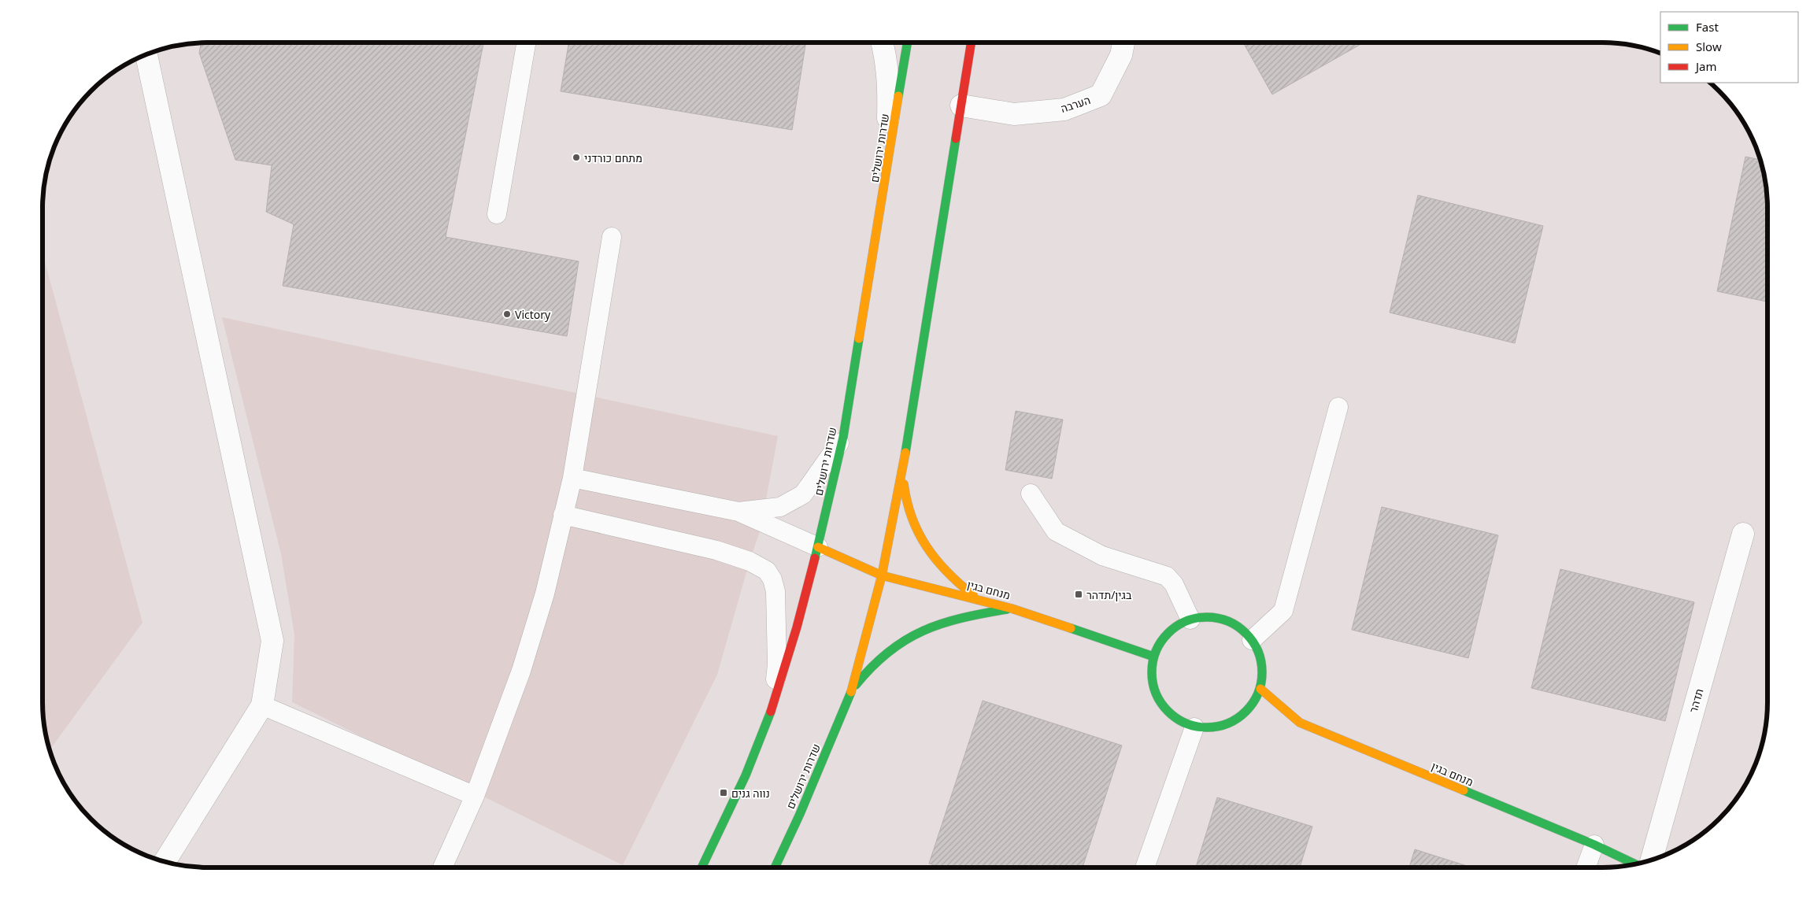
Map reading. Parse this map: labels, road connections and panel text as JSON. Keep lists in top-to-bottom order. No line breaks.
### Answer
{"streets":{"main road":["שדרות ירושלים","מנחם בגין"],"street":["הערבה","תדהר"]},"crossings":[["הערבה","שדרות ירושלים"],["שדרות ירושלים","מנחם בגין"]],"places":{"other":["מתחם כורדני","Victory"],"transit":["בגין/תדהר","נווה גנים"]},"legend":["Fast","Slow","Jam"]}
